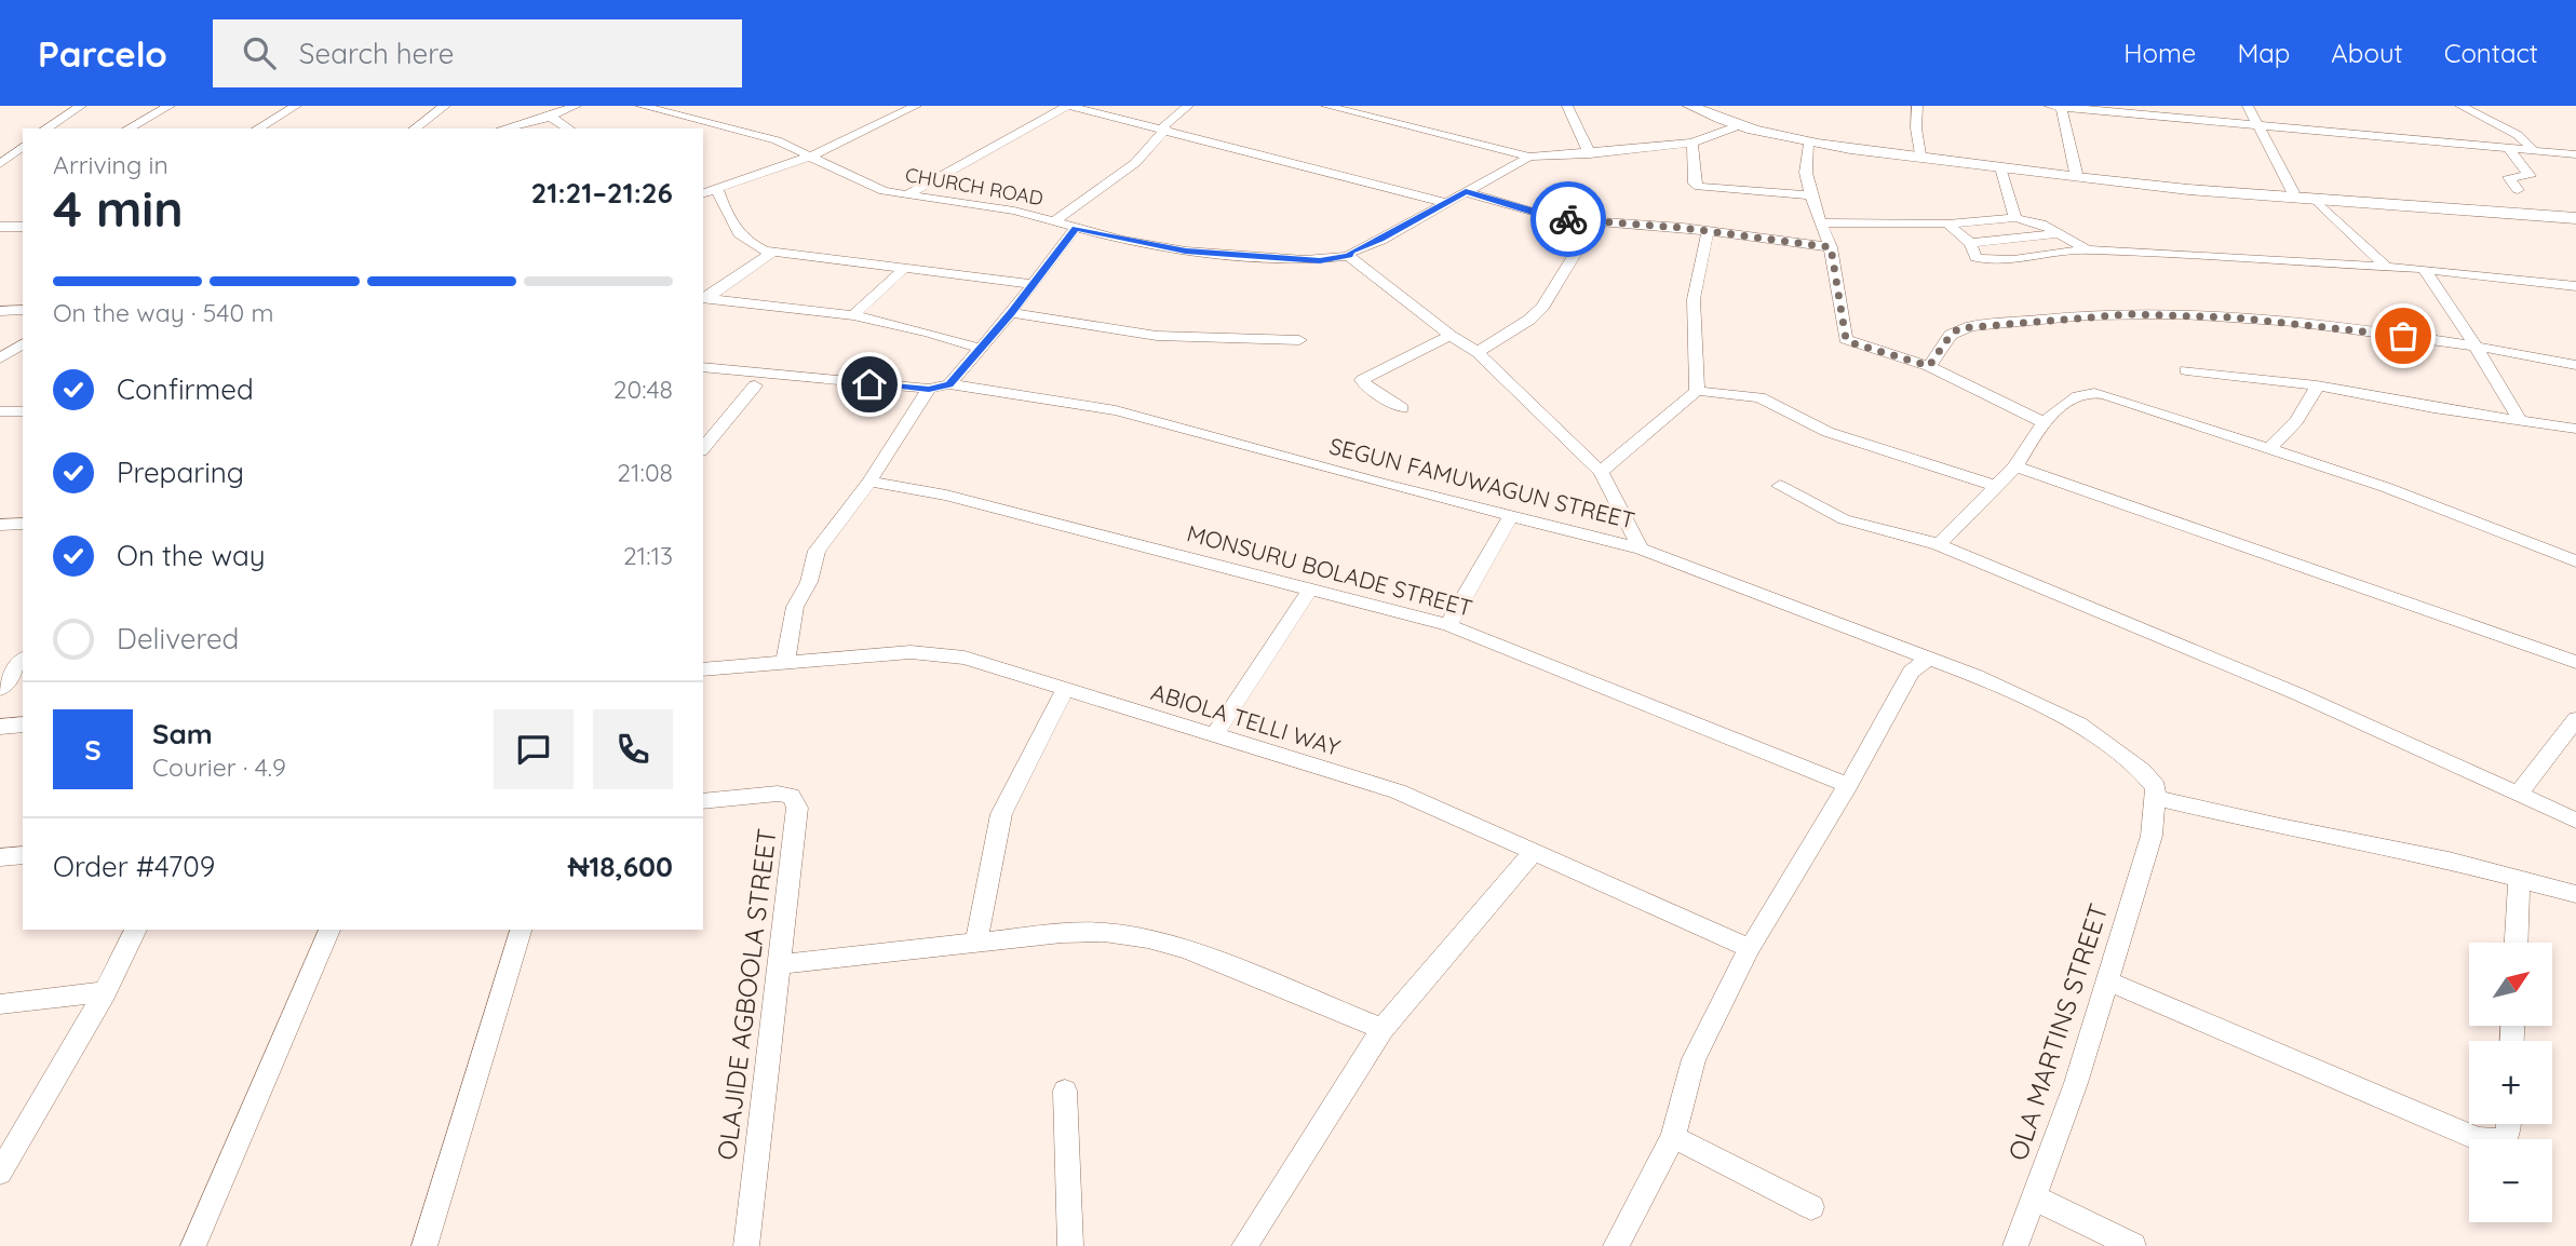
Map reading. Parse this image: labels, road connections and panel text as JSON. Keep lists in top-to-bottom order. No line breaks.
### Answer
{"streets":{"street":["CHURCH ROAD","SEGUN FAMUWAGUN STREET","MONSURU BOLADE STREET","ABIOLA TELLI WAY","OLAJIDE AGBOOLA STREET","OLA MARTINS STREET"]},"crossings":[["SEGUN FAMUWAGUN STREET","OLA MARTINS STREET"]],"north":"top right","page":{"header":"Parcelo","search":"Search here","nav":["Home","Map","About","Contact"],"heading":["4 min","Arriving in","21:21–21:26"],"panel":["Sam","Courier · 4.9","Order #4709","₦18,600"],"bar":"On the way · 540 m","list":[["Confirmed","20:48"],["Preparing","21:08"],["On the way","21:13"],"Delivered"],"round":"S","map_buttons":["+","−"]}}
